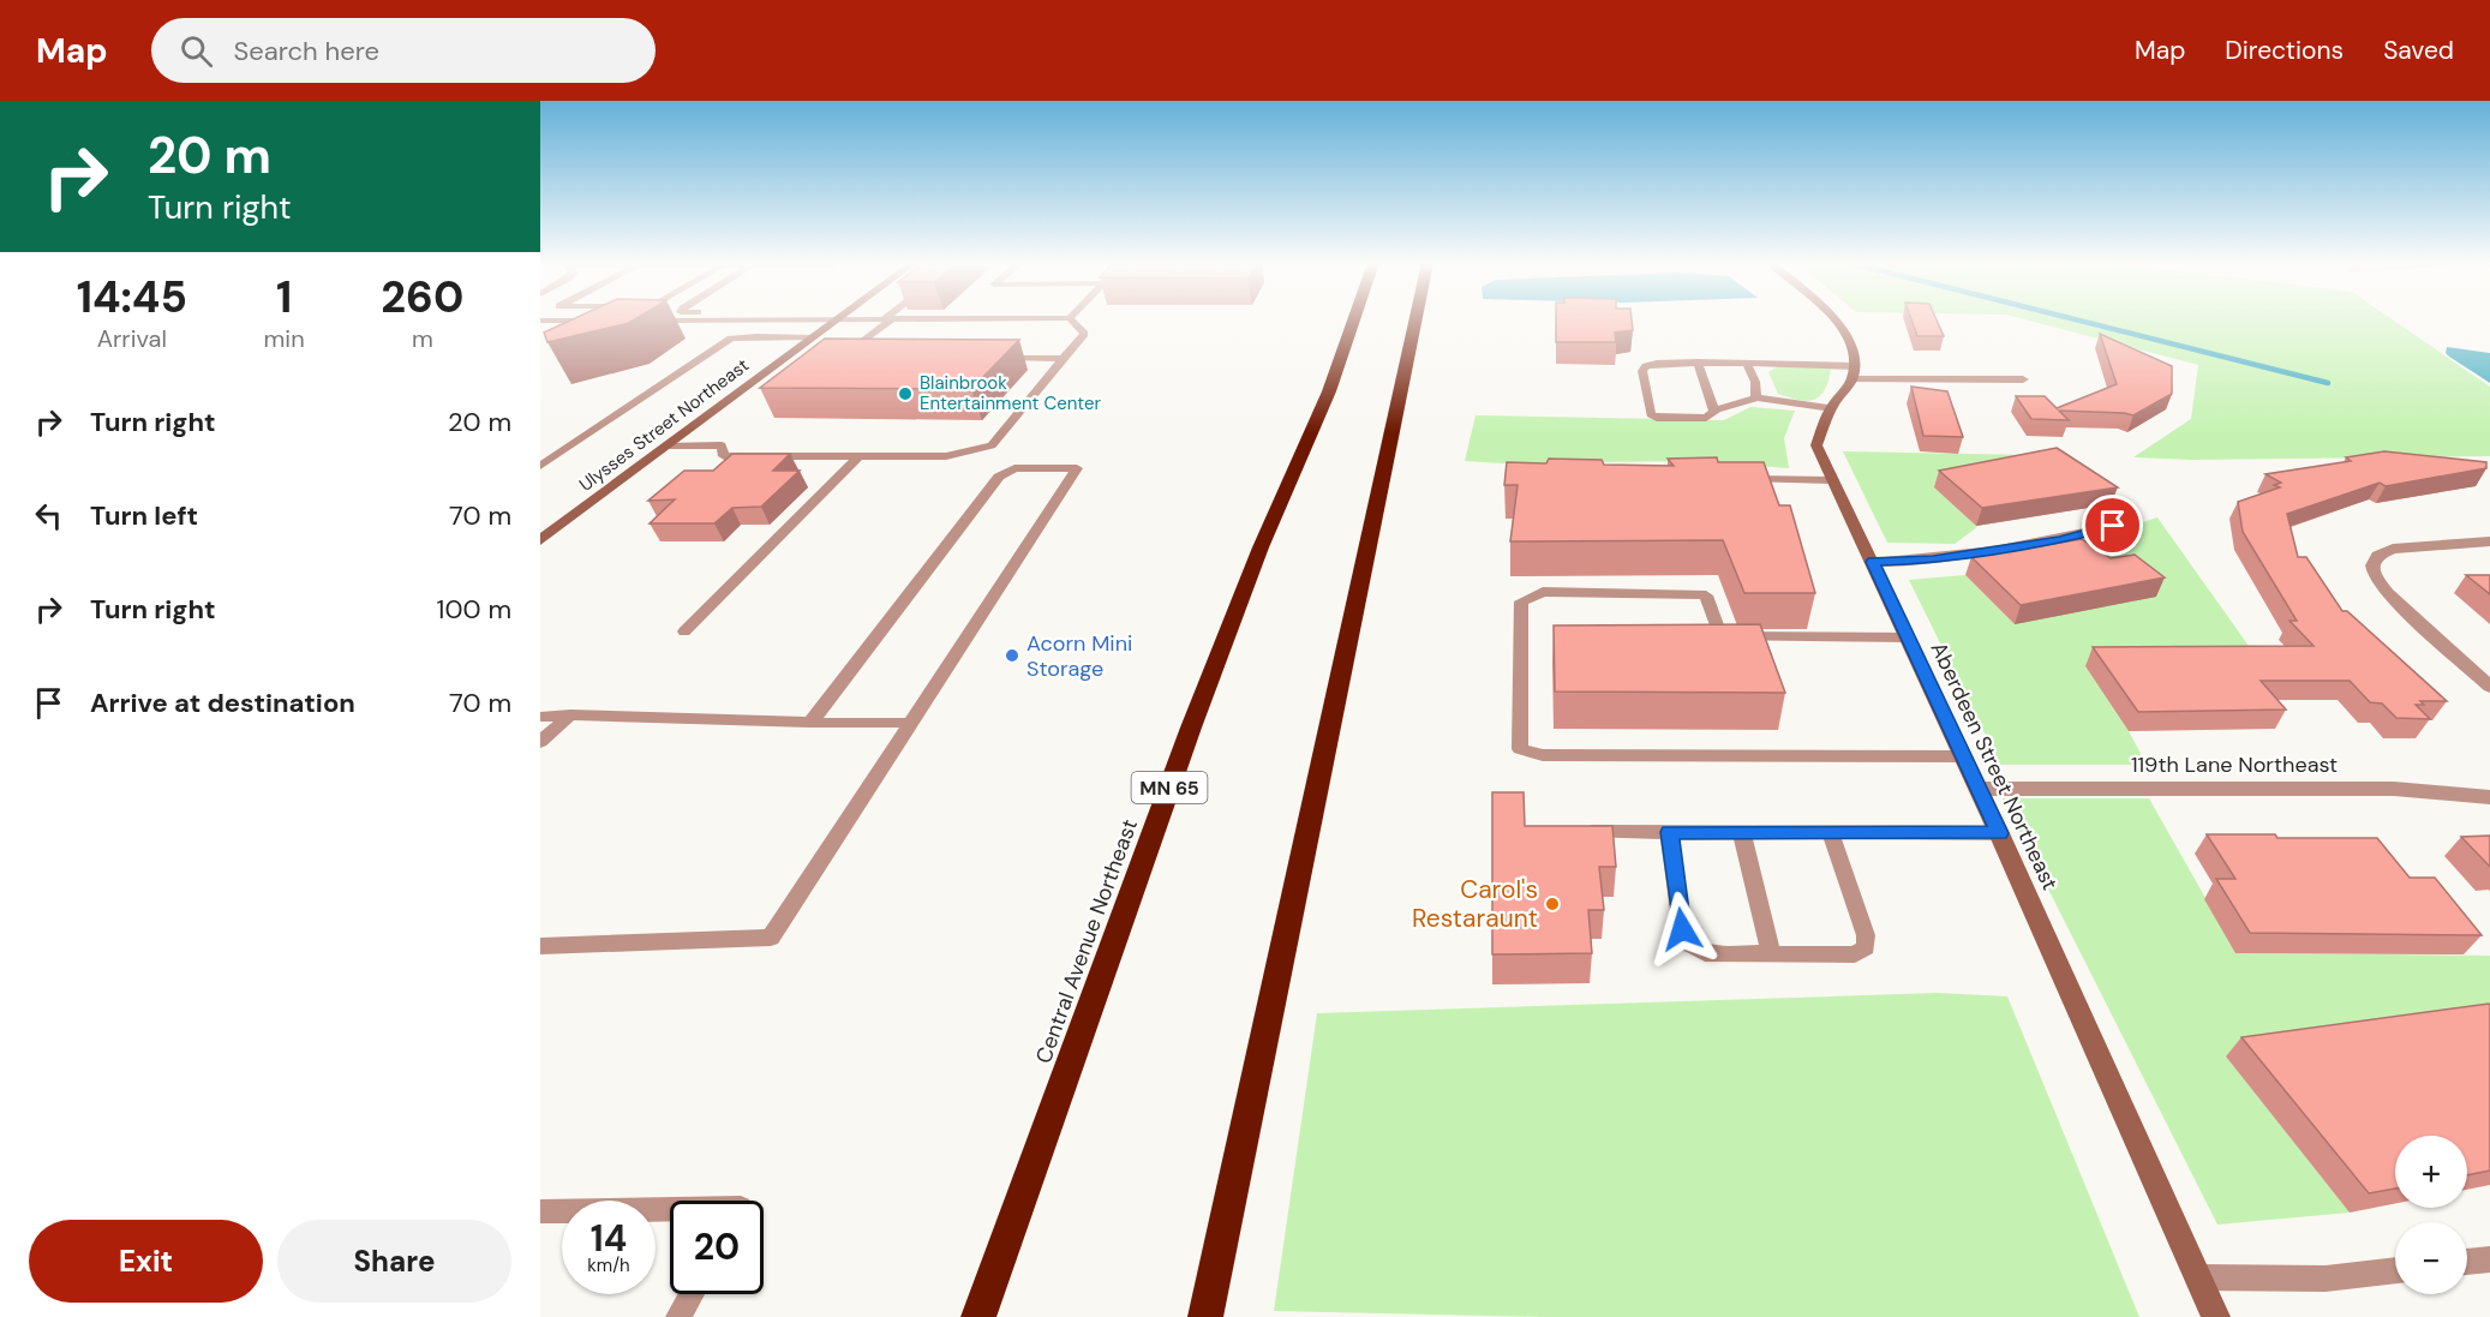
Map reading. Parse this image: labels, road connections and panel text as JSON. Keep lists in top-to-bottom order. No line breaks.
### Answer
{"streets":{"highway":["MN 65","Central Avenue Northeast"],"street":["Ulysses Street Northeast","119th Lane Northeast","Aberdeen Street Northeast"]},"crossings":[["119th Lane Northeast","Aberdeen Street Northeast"]],"places":["Blainbrook Entertainment Center","Acorn Mini Storage","Carol's Restaraunt"],"page":{"header":"Map","search":"Search here","nav":["Map","Directions","Saved"],"turn":["20 m","Turn right"],"eta":["14:45","Arrival","1","min","260","m"],"list":[{"name":"Turn right","value":"20 m"},{"name":"Turn left","value":"70 m"},{"name":"Turn right","value":"100 m"},{"name":"Arrive at destination","value":"70 m"}],"map_buttons":["+","−"],"speed":"14 km/h","limit":"20","buttons":["Exit","Share"]}}
